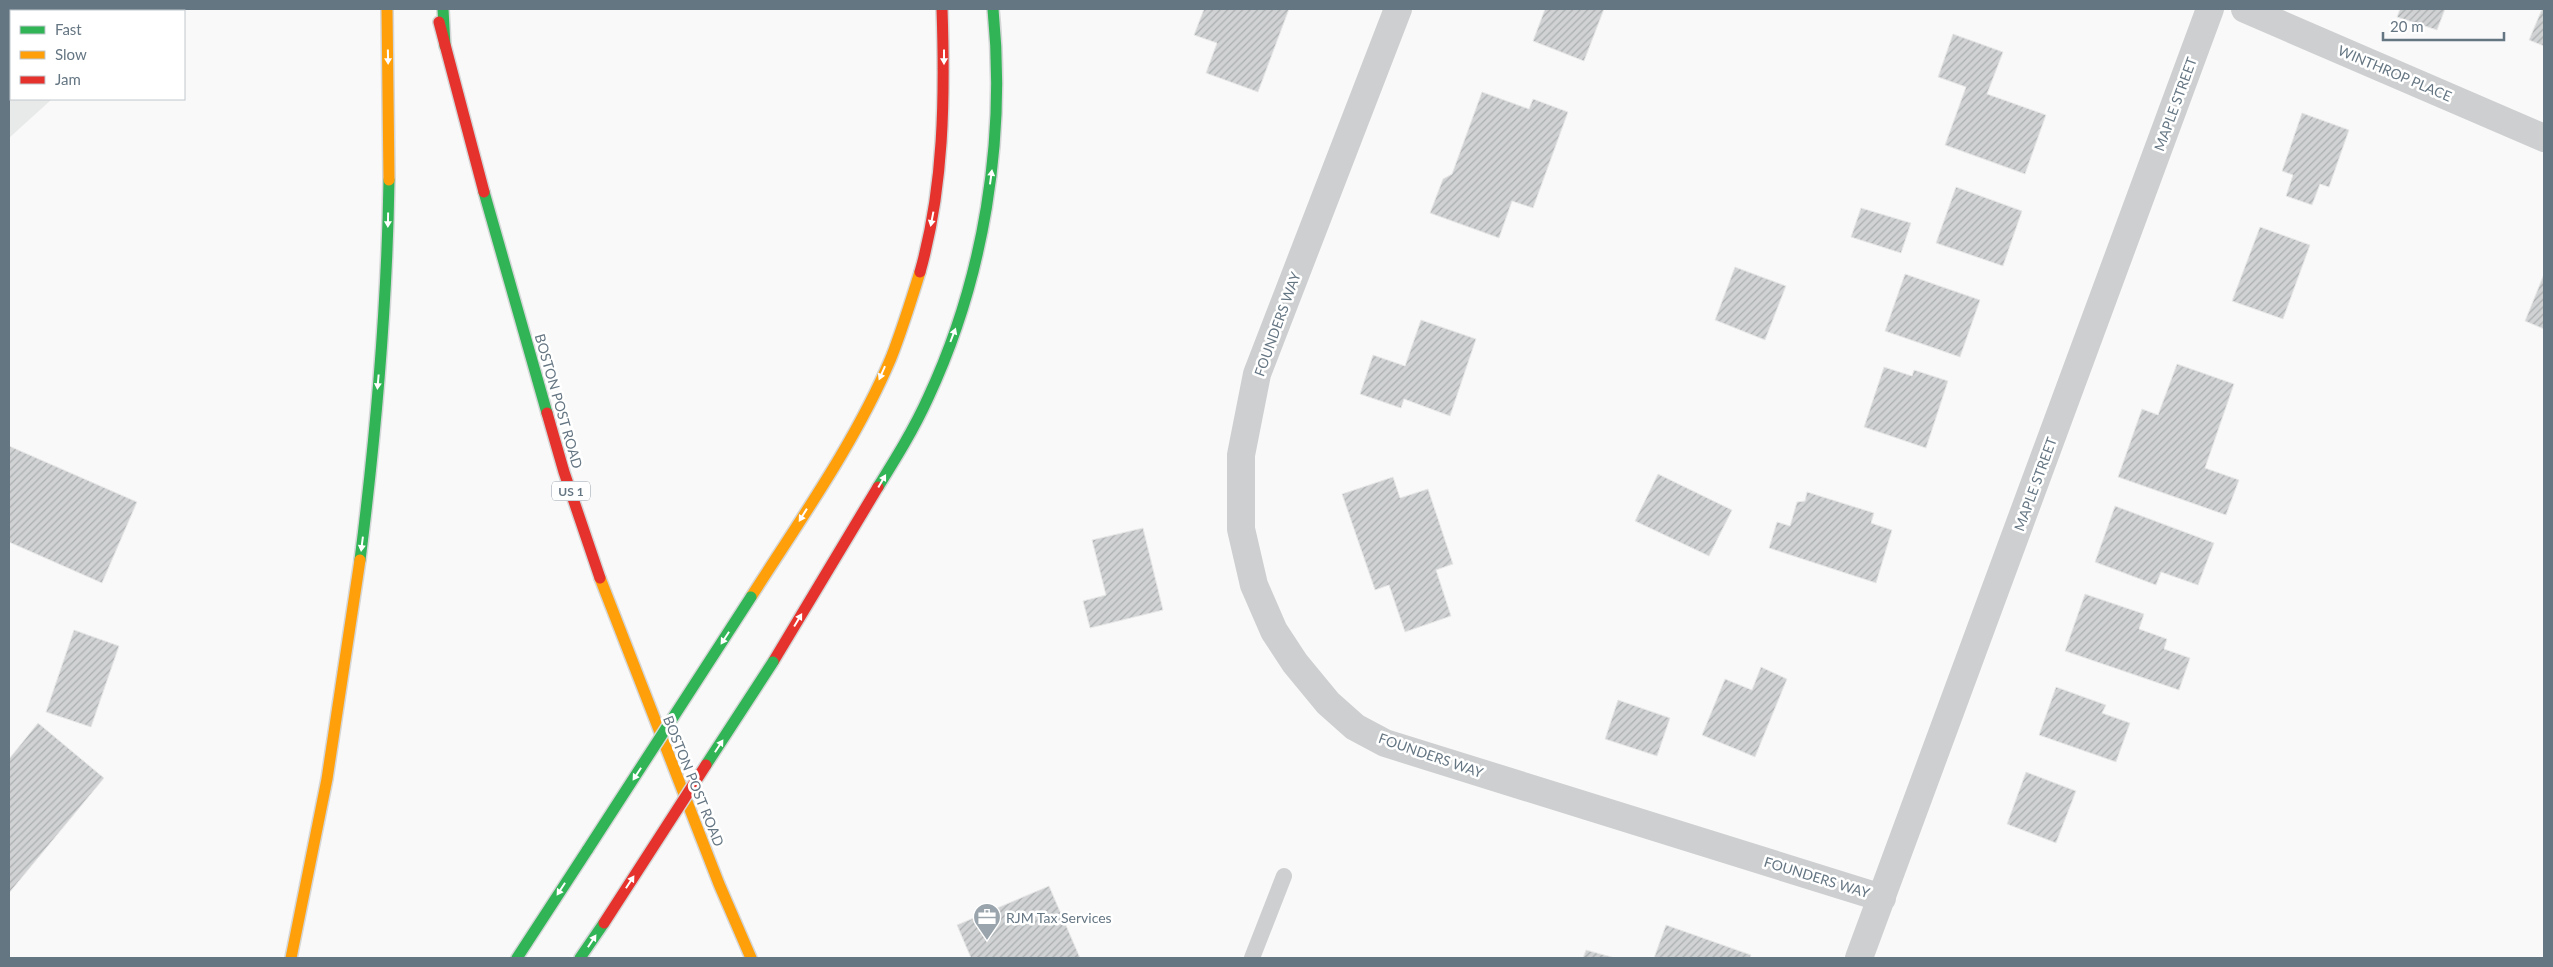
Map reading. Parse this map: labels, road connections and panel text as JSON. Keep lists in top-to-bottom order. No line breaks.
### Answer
{"streets":{"main road":["BOSTON POST ROAD","US 1"],"street":["WINTHROP PLACE","MAPLE STREET","FOUNDERS WAY"]},"crossings":[["MAPLE STREET","FOUNDERS WAY"]],"places":{"office":["RJM Tax Services"]},"legend":["Fast","Slow","Jam"],"scale_bar":"20 m"}
